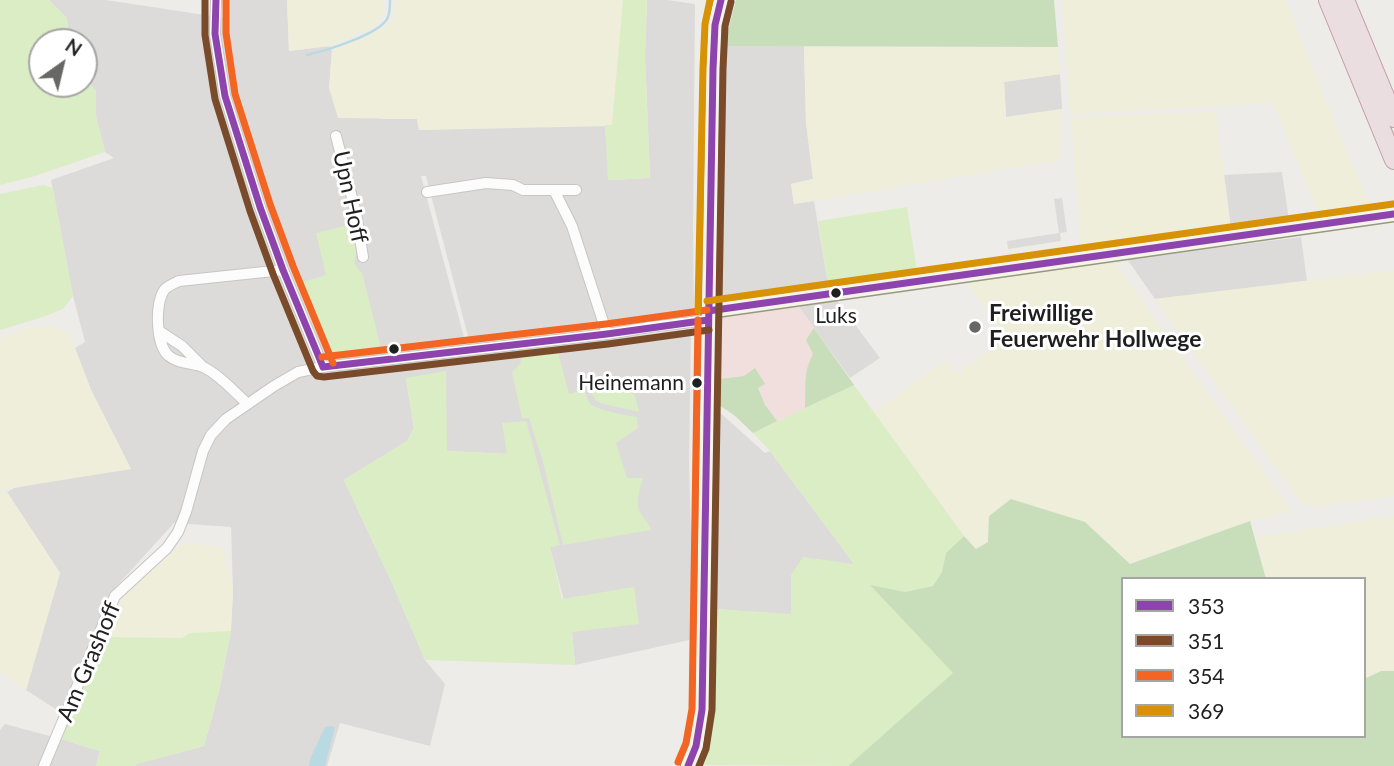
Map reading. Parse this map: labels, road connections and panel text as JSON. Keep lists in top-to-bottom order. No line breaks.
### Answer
{"streets":{"street":["Upn Hoff","Am Grashoff"]},"places":["Luks","Freiwillige Feuerwehr Hollwege","Heinemann"],"lines":["transit line 353","transit line 351","transit line 354","transit line 369"],"legend":["353","351","354","369"],"north":"top right"}
